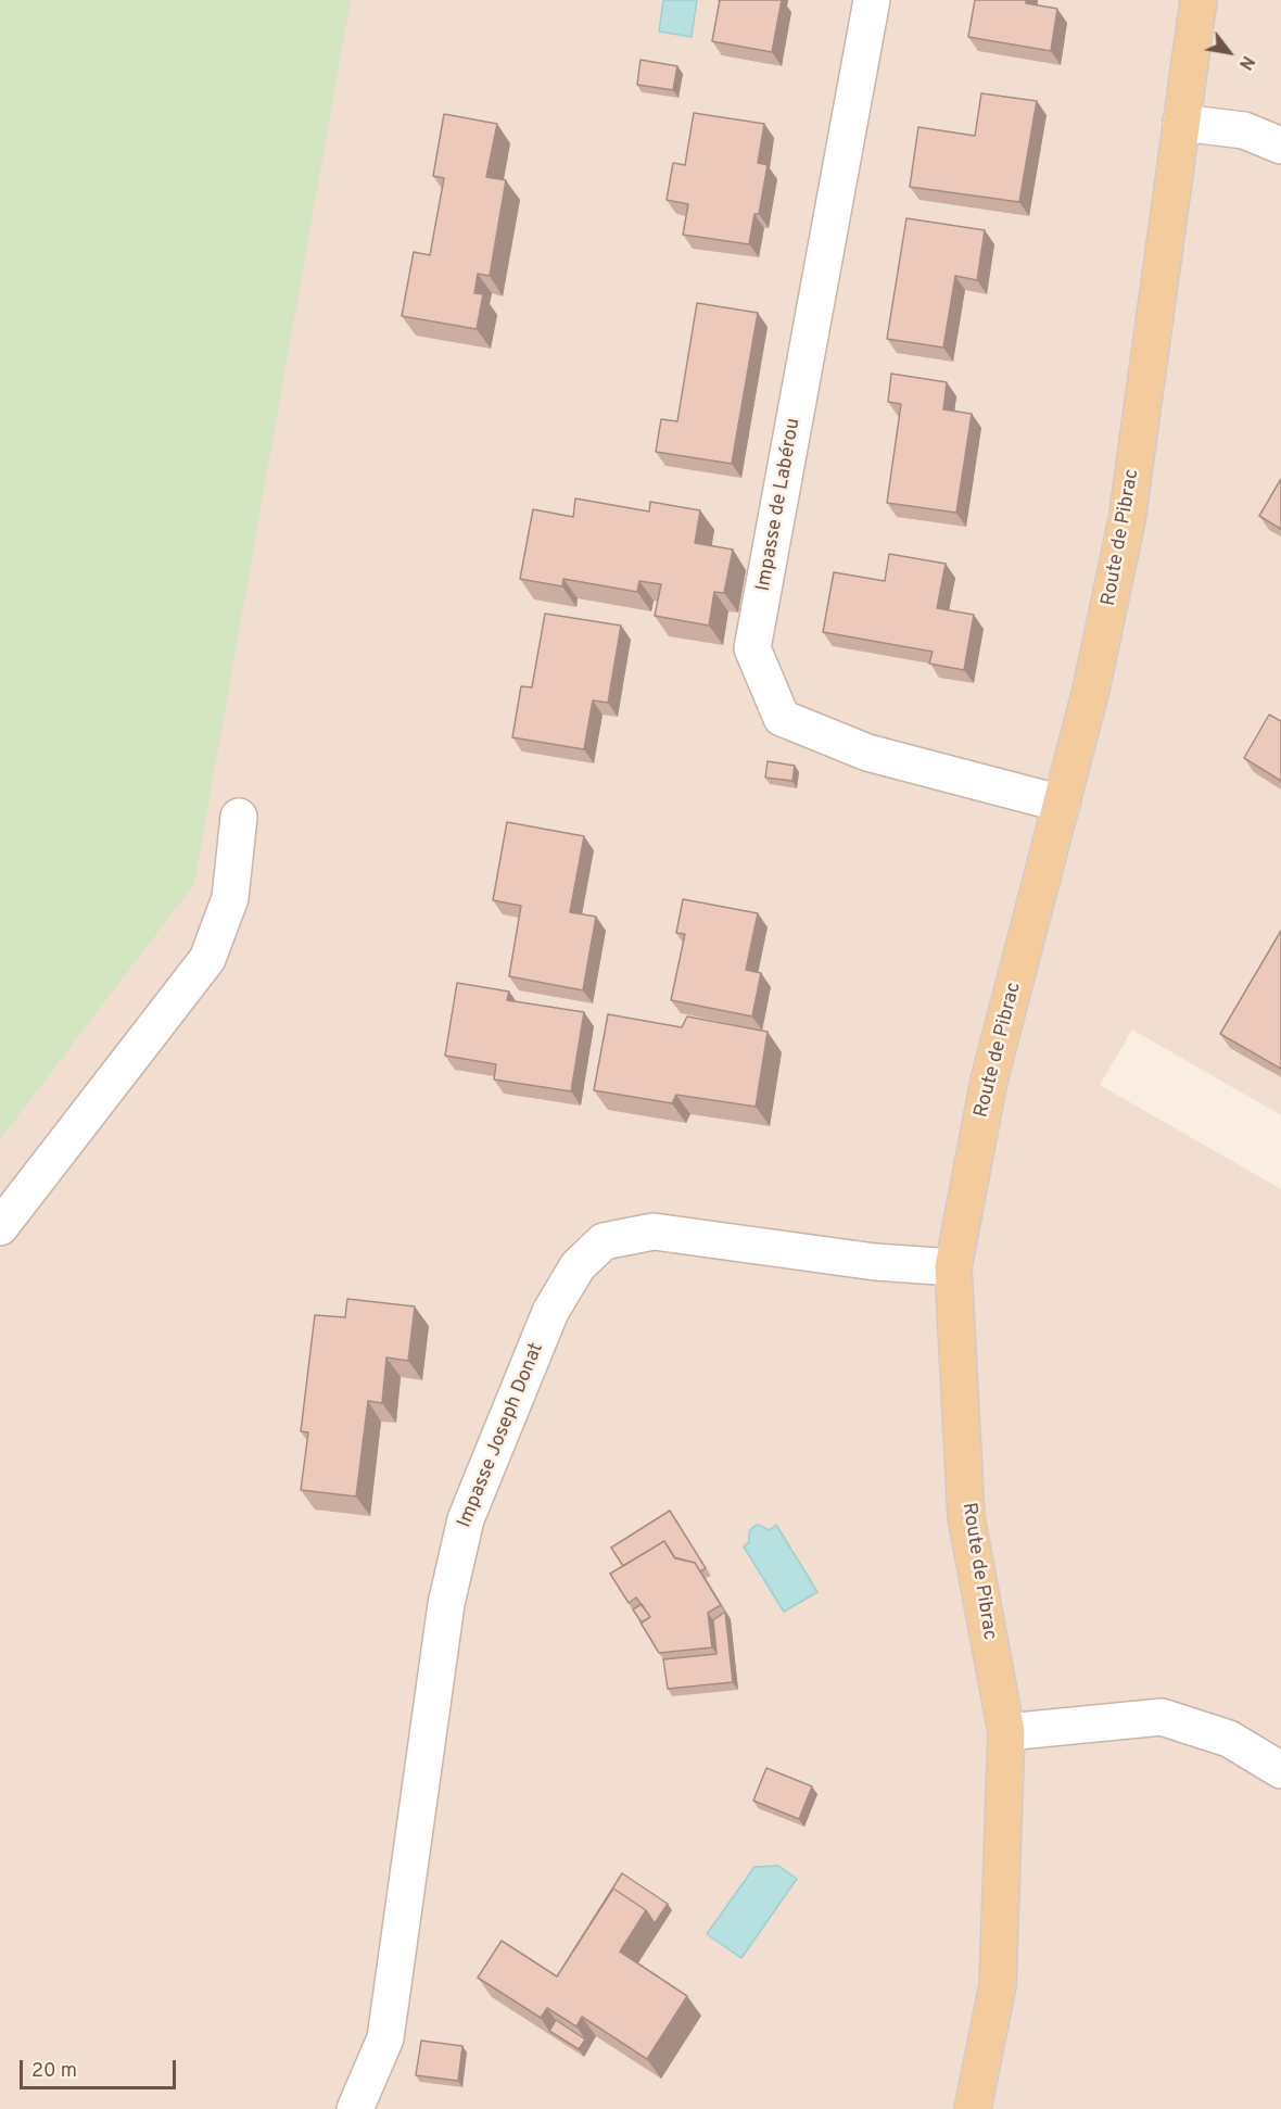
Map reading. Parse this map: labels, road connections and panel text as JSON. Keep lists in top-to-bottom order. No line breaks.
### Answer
{"streets":{"main road":["Route de Pibrac"],"street":["Impasse de Labérou","Impasse Joseph Donat"]},"crossings":[["Impasse de Labérou","Route de Pibrac"],["Route de Pibrac","Impasse Joseph Donat"]],"scale_bar":"20 m","north":"bottom right"}
